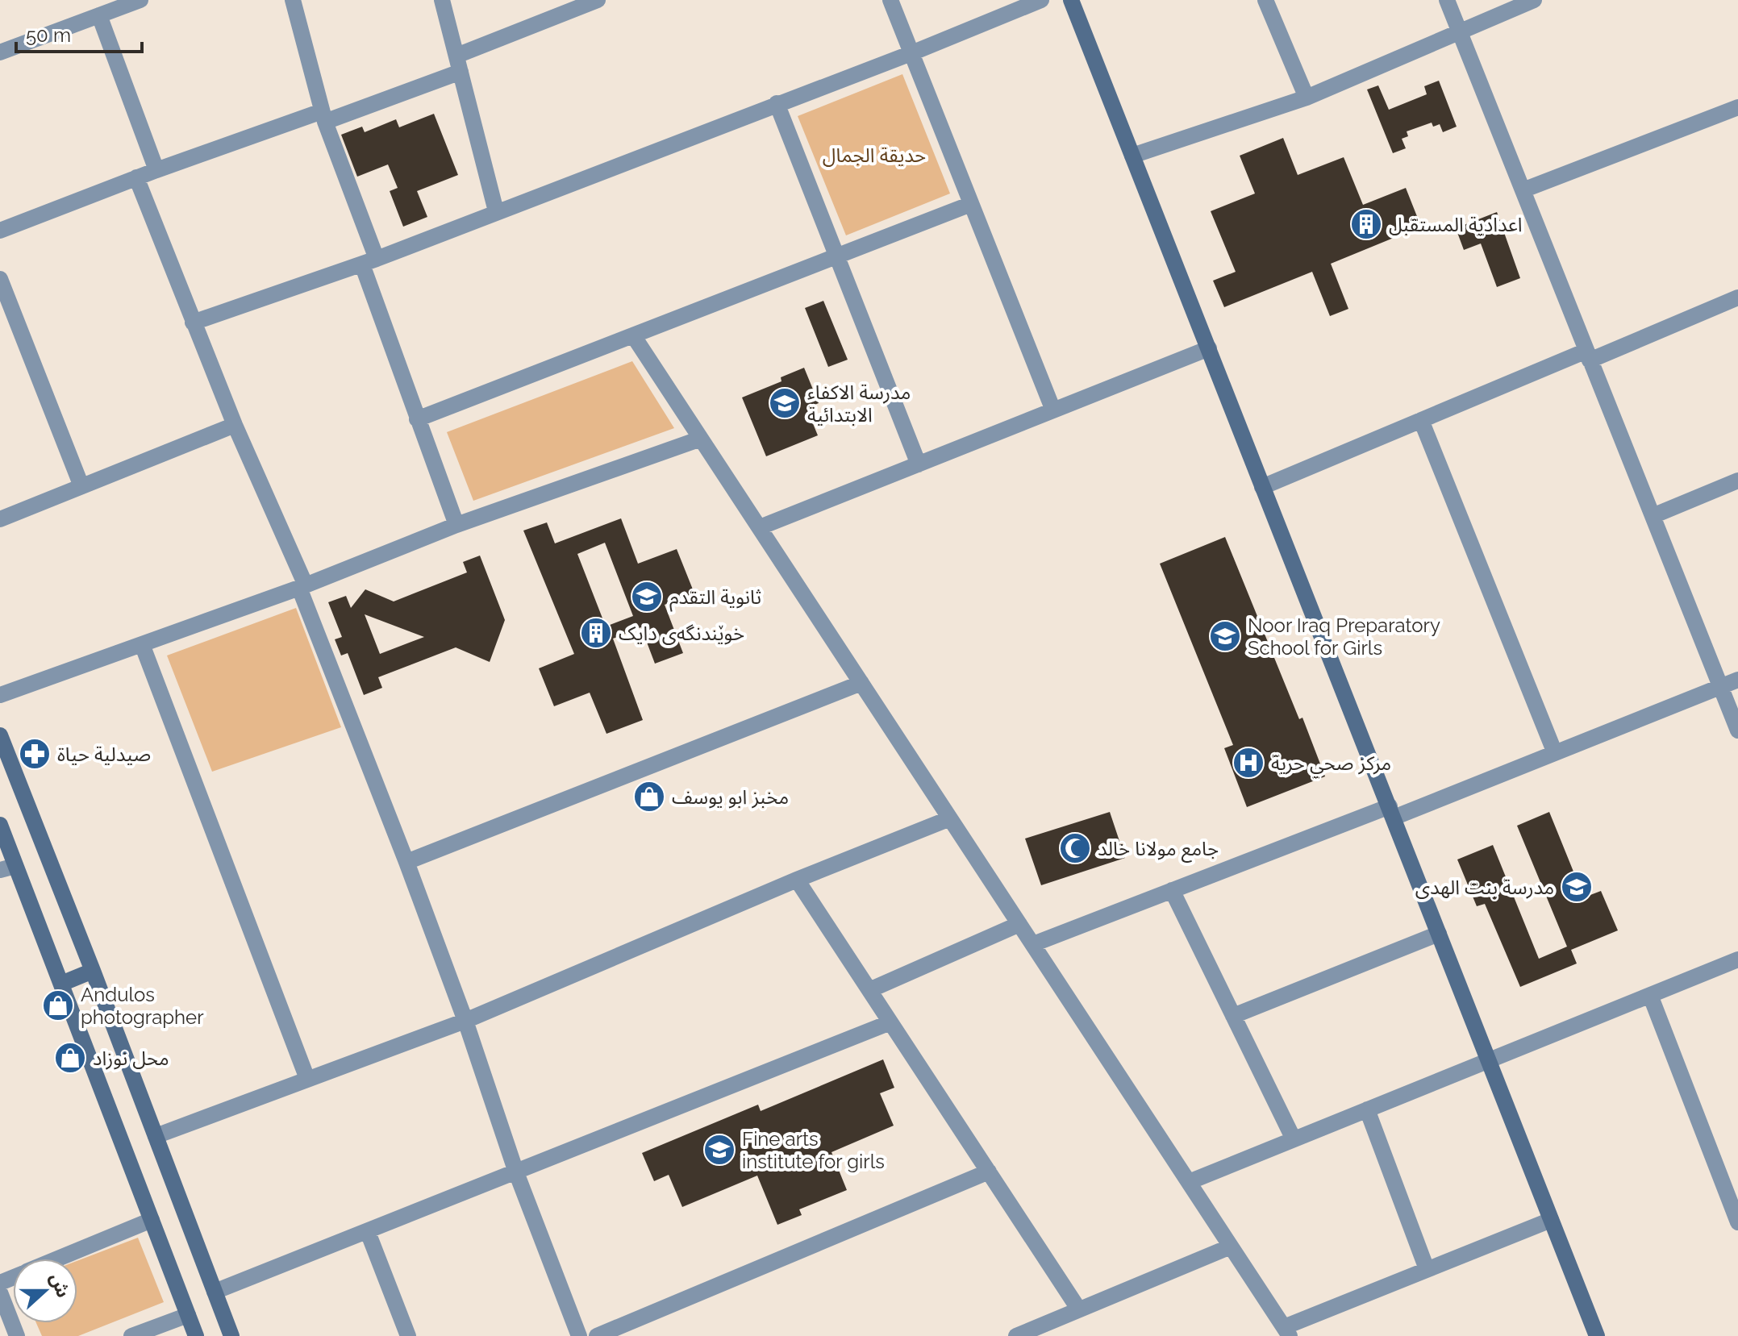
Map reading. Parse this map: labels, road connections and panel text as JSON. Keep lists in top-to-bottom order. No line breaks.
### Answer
{"parks":["حديقة الجمال"],"places":{"building":["اعدادية المستقبل","خوێندنگەی دایک"],"school or university":["مدرسة الاكفاء الابتدائية","ثانوية التقدم","Noor Iraq Preparatory School for Girls","مدرسة بنت الهدی","Fine arts institute for girls"],"pharmacy":["صيدلية حياة"],"hospital":["مركز صحي حرية"],"shop":["مخبز ابو يوسف","Andulos photographer","محل نوزاد"],"mosque":["جامع مولانا خالد"]},"scale_bar":"50 m","north":"right"}
